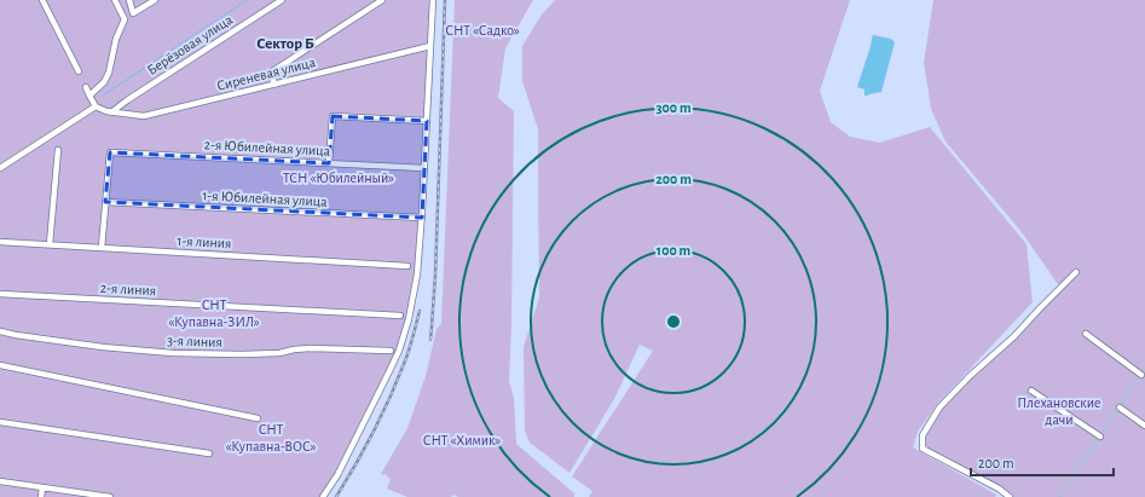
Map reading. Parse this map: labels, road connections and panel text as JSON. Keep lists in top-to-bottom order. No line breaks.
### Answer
{"streets":{"street":["Берёзовая улица","Сиреневая улица","2-я Юбилейная улица","1-я Юбилейная улица","1-я линия","2-я линия","3-я линия"]},"crossings":[["Берёзовая улица","Сиреневая улица"],["2-я Юбилейная улица","1-я Юбилейная улица"]],"districts":["Сектор Б"],"parks":["СНТ «Садко»","ТСН «Юбилейный»","СНТ «Купавна-ЗИЛ»","Плехановские дачи","СНТ «Купавна-ВОС»","СНТ «Химик»"],"scale_bar":"200 m","rings":["300 m","200 m","100 m"]}
